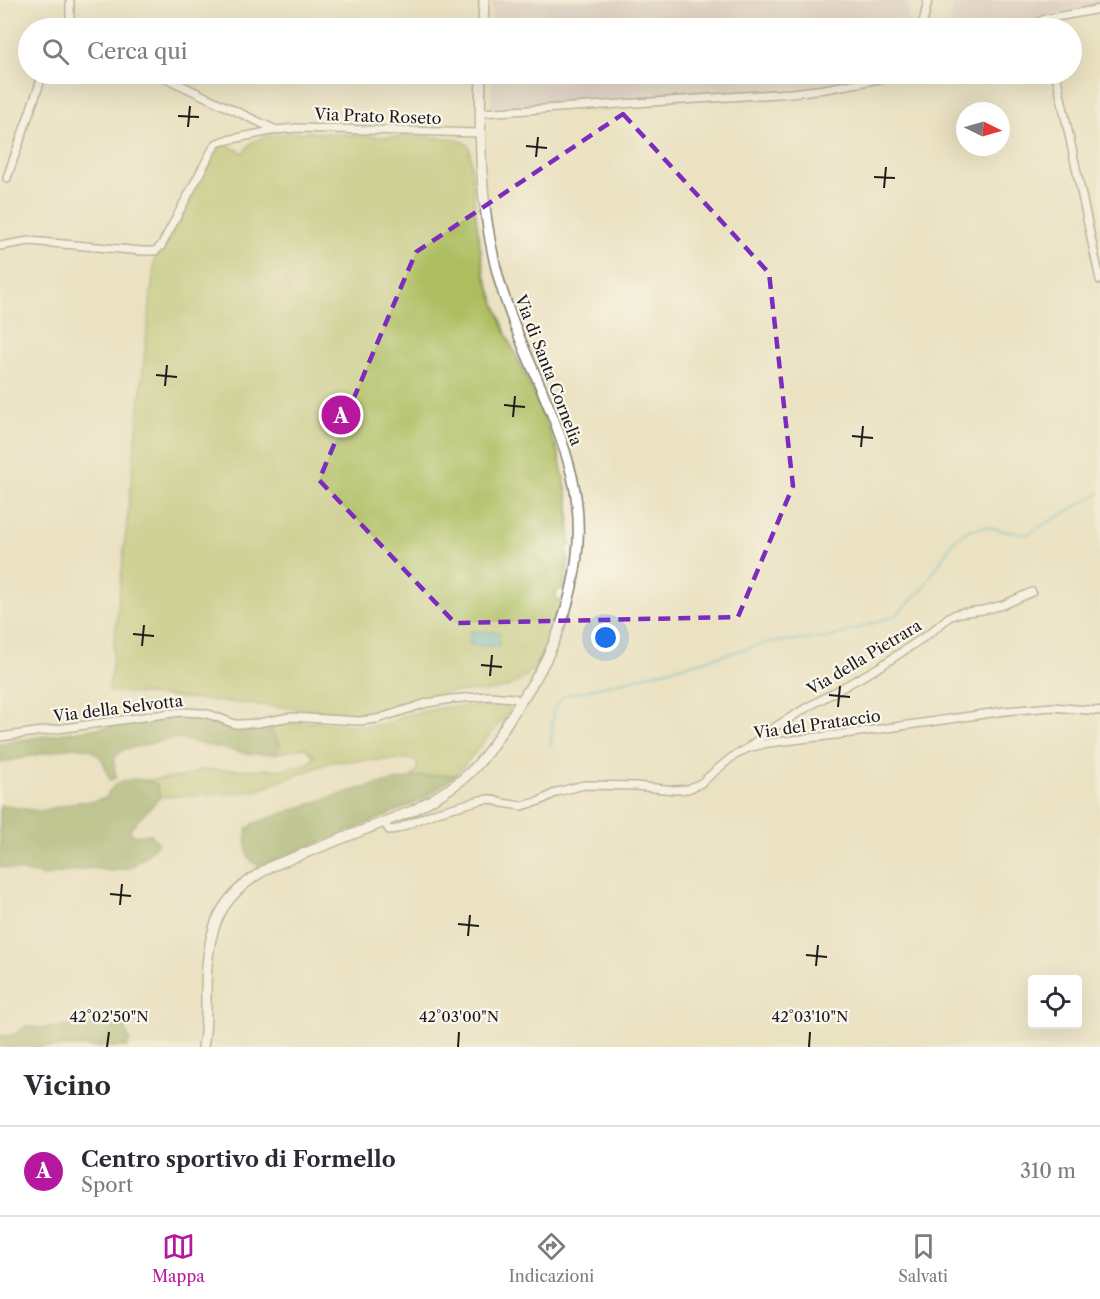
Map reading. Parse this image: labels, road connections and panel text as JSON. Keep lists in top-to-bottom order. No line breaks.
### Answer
{"streets":{"street":["Via Prato Roseto","Via di Santa Cornelia","Via della Pietrara","Via della Selvotta","Via del Prataccio"]},"crossings":[["Via Prato Roseto","Via di Santa Cornelia"],["Via di Santa Cornelia","Via della Selvotta"],["Via di Santa Cornelia","Via del Prataccio"],["Via della Pietrara","Via del Prataccio"]],"north":"right","page":{"search":"Cerca qui","pins":"A","heading":"Vicino","list":[{"mark":"A","name":"Centro sportivo di Formello","note":"Sport","value":"310 m"}],"nav":["Mappa","Indicazioni","Salvati"]},"coordinates":["42°02'50\"N","42°03'00\"N","42°03'10\"N"]}
